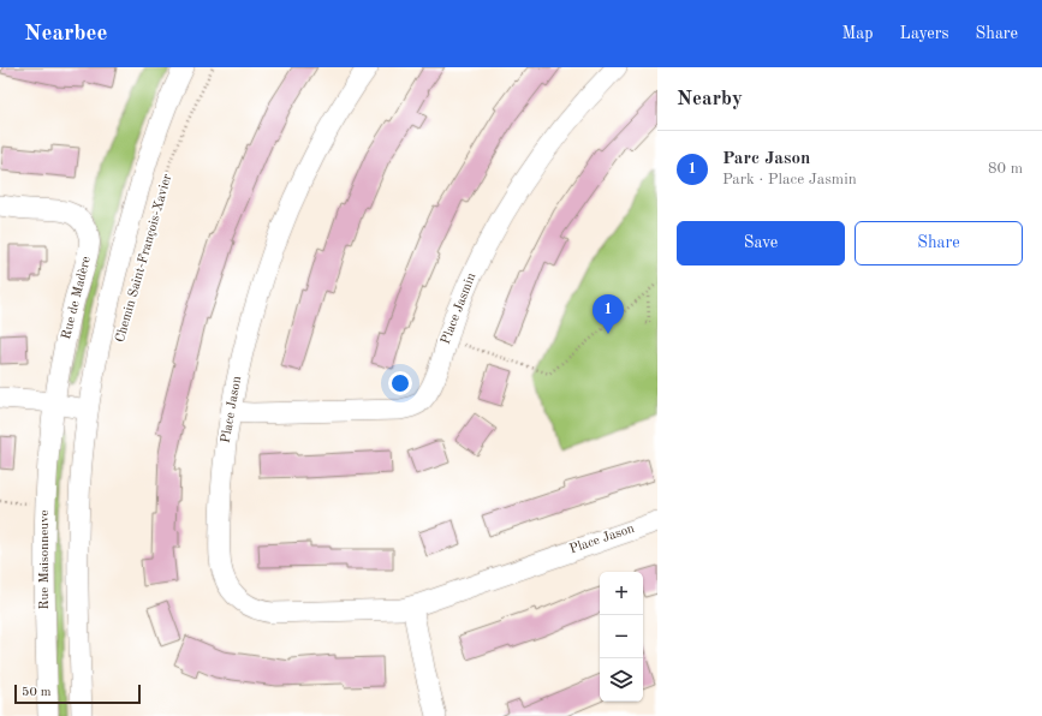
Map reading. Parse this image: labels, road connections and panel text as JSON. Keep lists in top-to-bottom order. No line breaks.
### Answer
{"streets":{"street":["Chemin Saint-François-Xavier","Rue de Madère","Place Jasmin","Place Jason","Rue Maisonneuve"]},"crossings":[["Rue de Madère","Rue Maisonneuve"],["Place Jasmin","Place Jason"]],"scale_bar":"50 m","page":{"header":"Nearbee","nav":["Map","Layers","Share"],"heading":"Nearby","list":[{"mark":"1","name":"Parc Jason","note":"Park · Place Jasmin","value":"80 m"}],"buttons":["Save","Share"],"pins":"1","map_buttons":["+","−"],"scale":"50 m"}}
